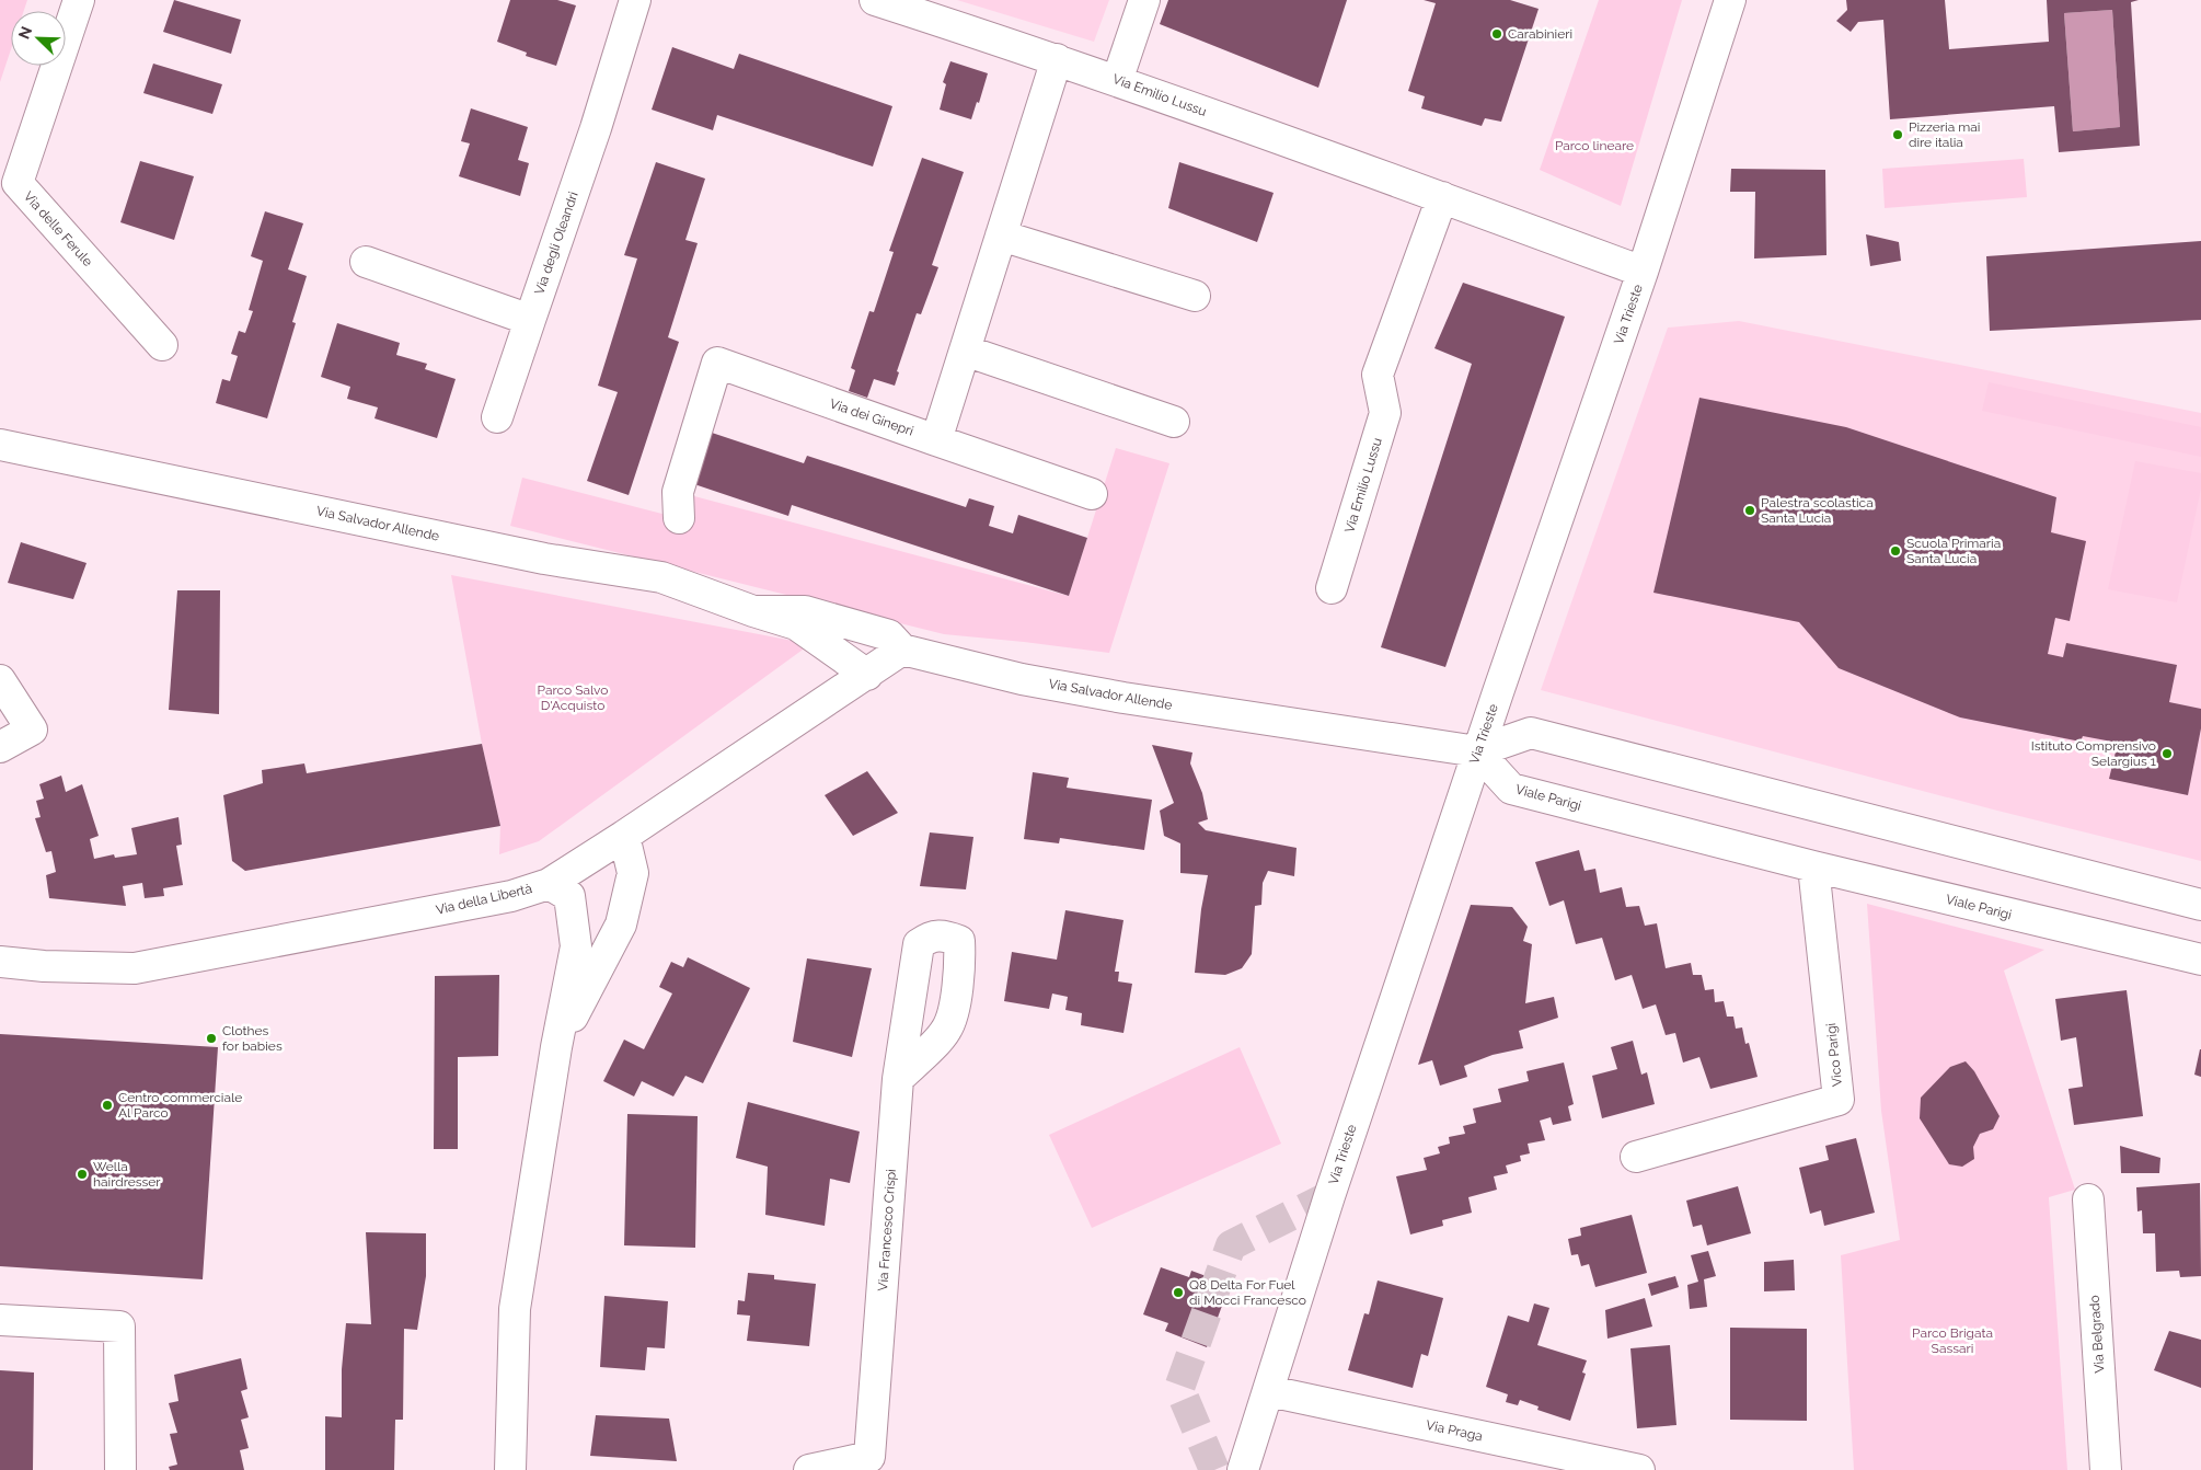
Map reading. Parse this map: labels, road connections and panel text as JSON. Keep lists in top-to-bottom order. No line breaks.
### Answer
{"streets":{"street":["Via Emilio Lussu","Via delle Ferule","Via degli Oleandri","Via Trieste","Via dei Ginepri","Via Salvador Allende","Viale Parigi","Via della Libertà","Vico Parigi","Via Francesco Crispi","Via Belgrado","Via Praga"]},"crossings":[["Via Emilio Lussu","Via Trieste"],["Via Trieste","Via Salvador Allende"],["Via Trieste","Viale Parigi"],["Via Trieste","Via Praga"],["Via Salvador Allende","Viale Parigi"],["Via Salvador Allende","Via della Libertà"],["Viale Parigi","Vico Parigi"]],"parks":["Parco lineare","Parco Salvo D'Acquisto","Parco Brigata Sassari"],"places":["Carabinieri","Pizzeria mai dire italia","Palestra scolastica Santa Lucia","Scuola Primaria Santa Lucia","Istituto Comprensivo Selargius 1","Clothes for babies","Centro commerciale Al Parco","Wella hairdresser","Q8 Delta For Fuel di Mocci Francesco"],"north":"top left"}
